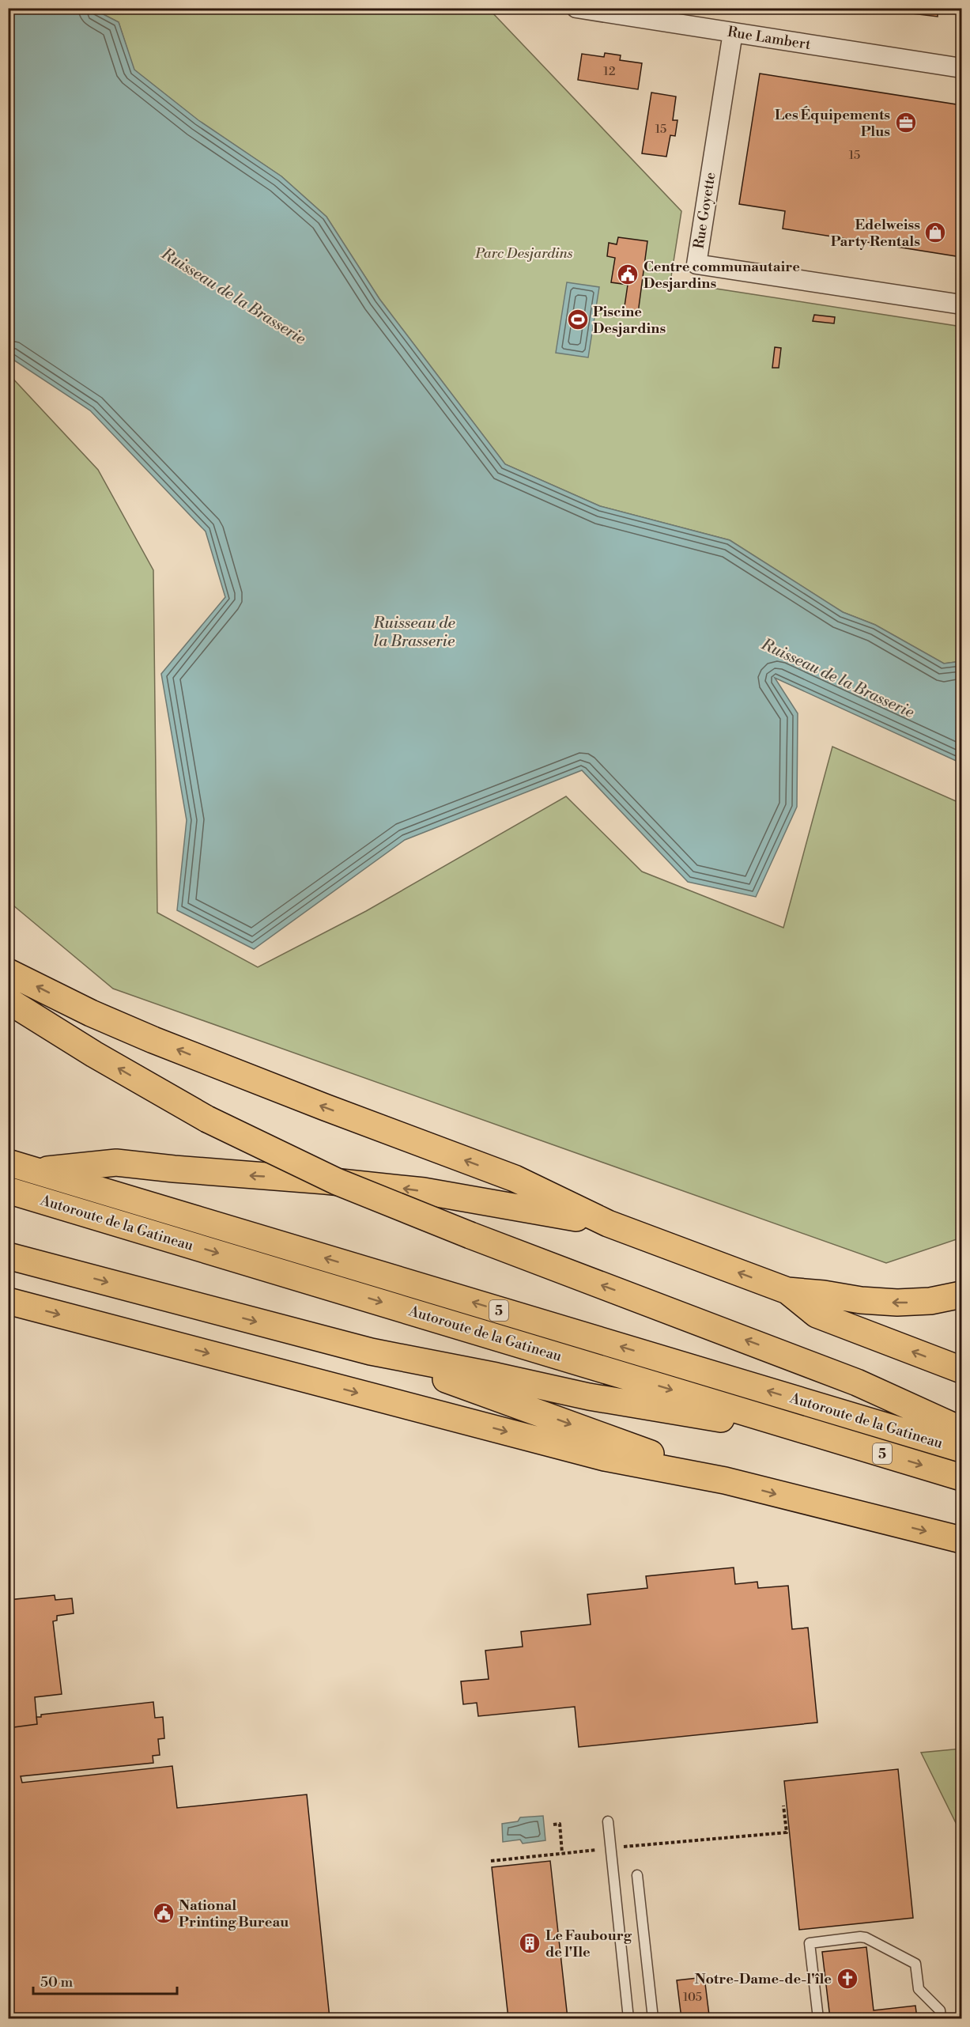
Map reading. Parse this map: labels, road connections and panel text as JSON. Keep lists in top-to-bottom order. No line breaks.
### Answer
{"streets":{"highway":["Autoroute de la Gatineau","5"],"street":["Rue Lambert","Rue Goyette"]},"crossings":[["Rue Lambert","Rue Goyette"]],"water":["Ruisseau de la Brasserie"],"parks":["Parc Desjardins"],"places":{"office":["Les Équipements Plus"],"shop":["Edelweiss Party Rentals"],"public building":["Centre communautaire Desjardins","National Printing Bureau"],"sports":["Piscine Desjardins"],"building":["Le Faubourg de l'Ile"],"church":["Notre-Dame-de-l'île"]},"house_numbers":["12","15","15","105"],"scale_bar":"50 m"}
